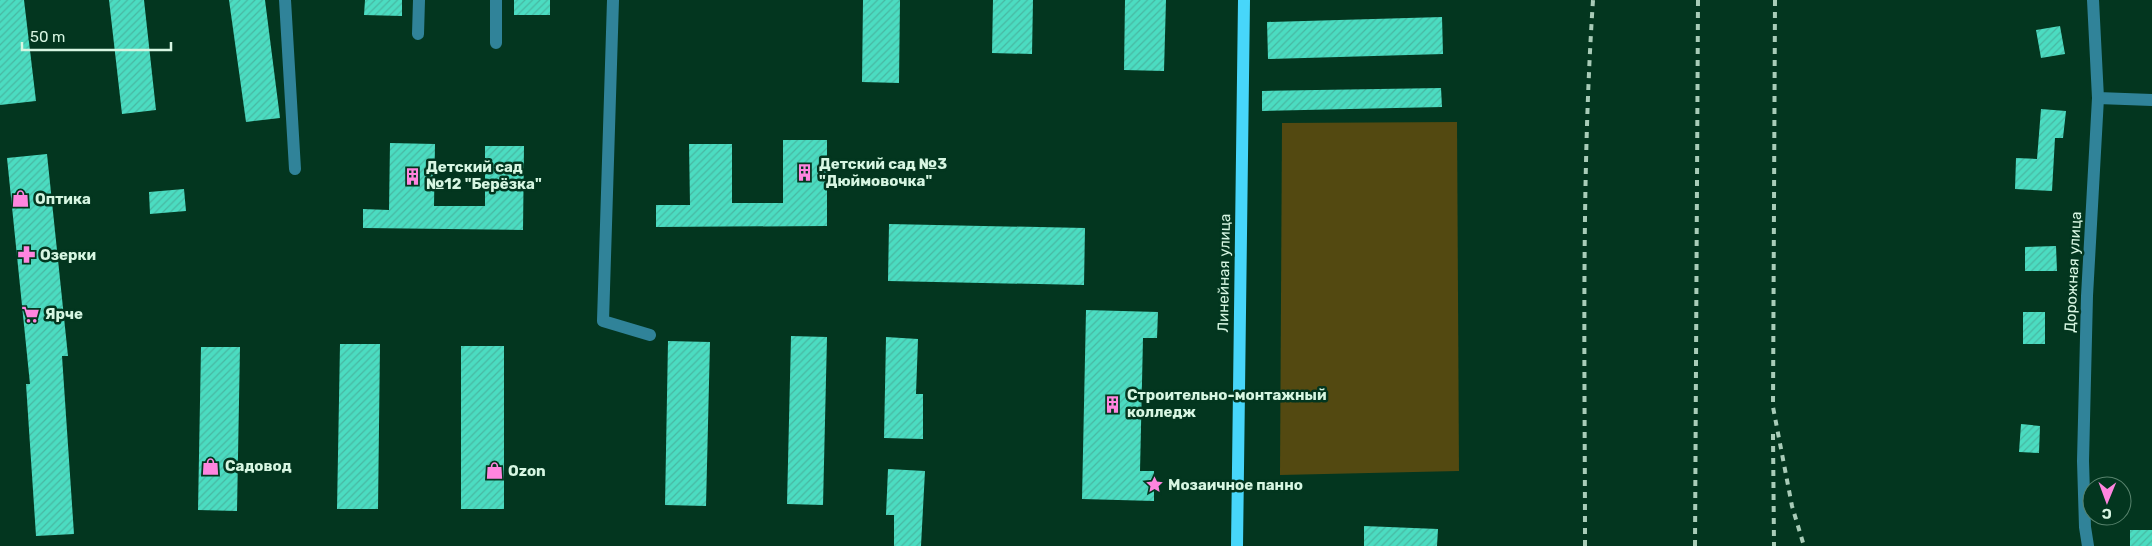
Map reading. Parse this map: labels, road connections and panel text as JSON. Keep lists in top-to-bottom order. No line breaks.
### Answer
{"streets":{"main road":["Линейная улица"],"street":["Дорожная улица"]},"places":{"building":["Детский сад №3 \"Дюймовочка\"","Детский сад №12 \"Берёзка\"","Строительно-монтажный колледж"],"shop":["Оптика","Садовод","Ozon"],"pharmacy":["Озерки"],"supermarket":["Ярче"],"place":["Мозаичное панно"]},"scale_bar":"50 m","north":"bottom"}
